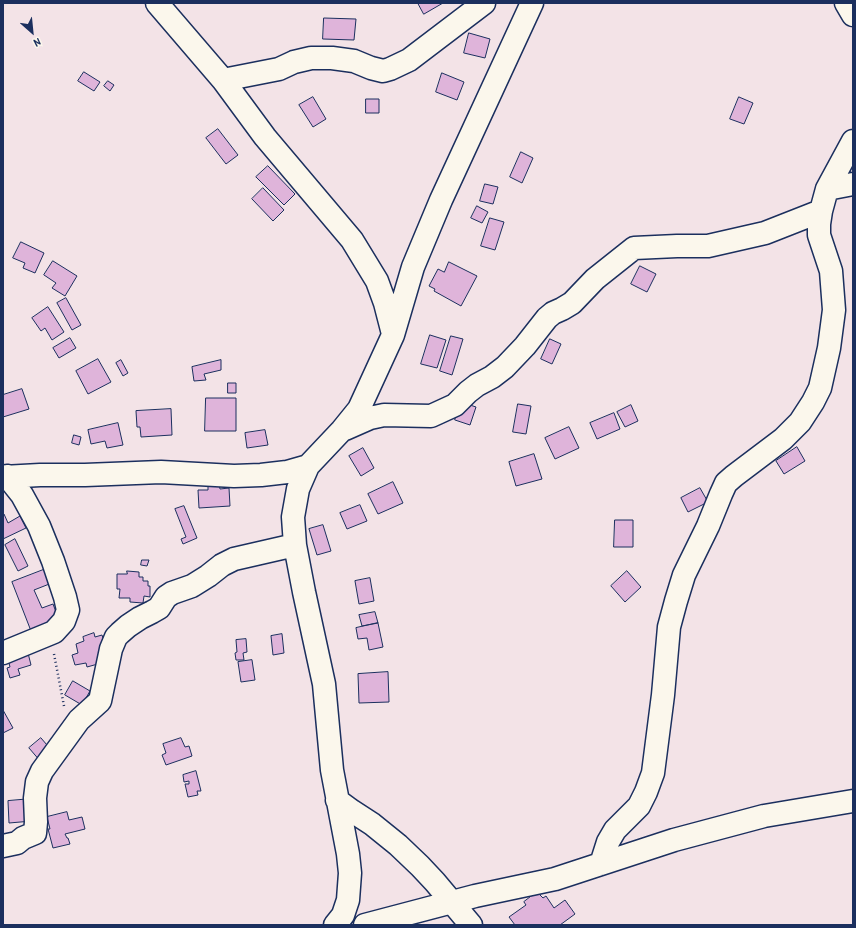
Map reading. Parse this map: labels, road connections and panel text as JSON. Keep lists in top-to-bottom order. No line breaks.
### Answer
{"north":"bottom right"}
